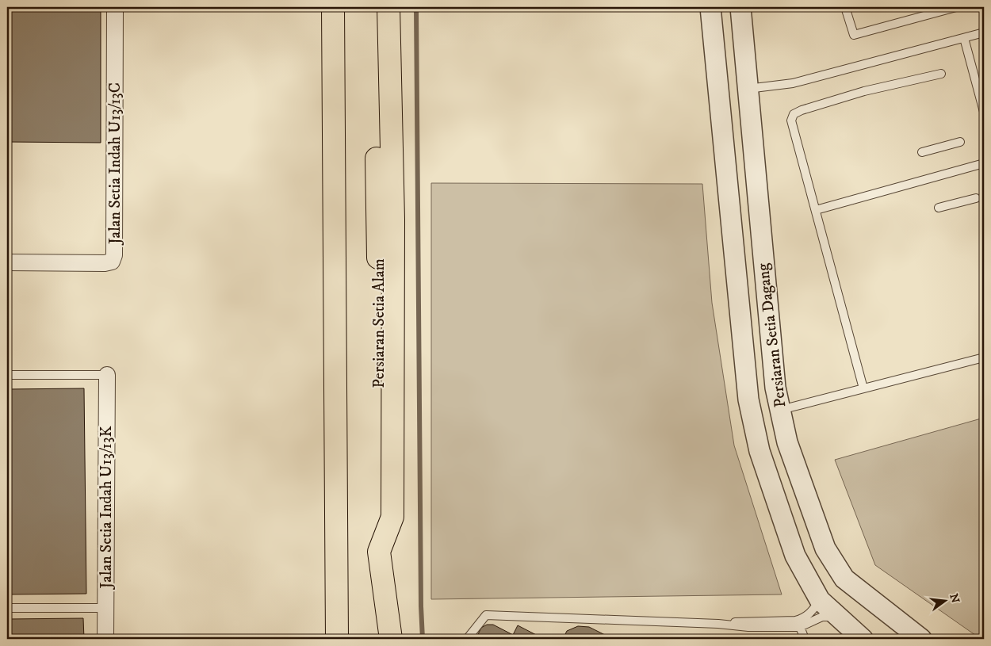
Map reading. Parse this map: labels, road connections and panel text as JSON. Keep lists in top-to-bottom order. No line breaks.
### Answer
{"streets":{"highway":["Persiaran Setia Alam"],"street":["Jalan Setia Indah U13/13C","Persiaran Setia Dagang","Jalan Setia Indah U13/13K"]},"north":"right"}
